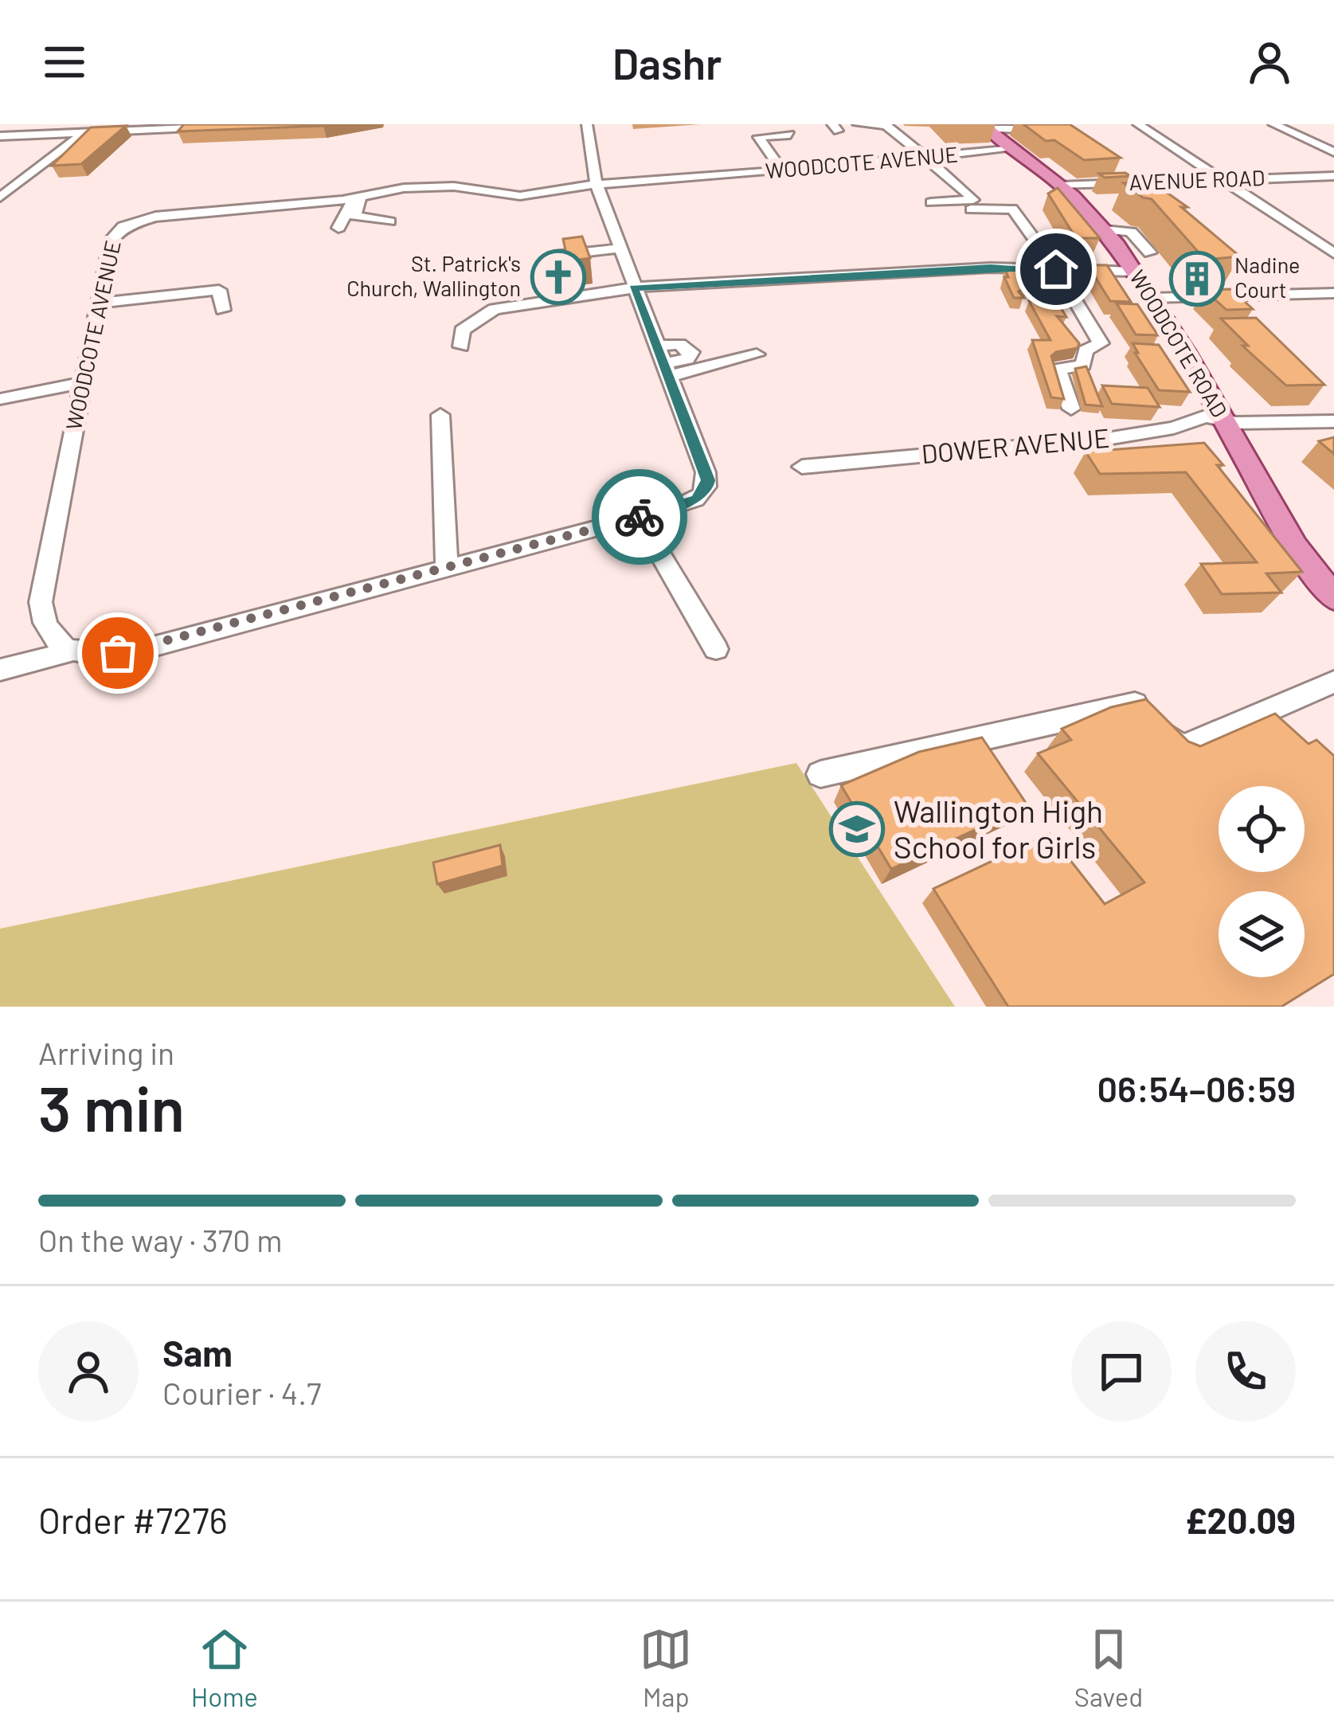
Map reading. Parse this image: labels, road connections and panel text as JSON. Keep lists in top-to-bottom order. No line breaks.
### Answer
{"streets":{"main road":["WOODCOTE ROAD"],"street":["WOODCOTE AVENUE","AVENUE ROAD","DOWER AVENUE"]},"crossings":[["WOODCOTE AVENUE","WOODCOTE ROAD"],["AVENUE ROAD","WOODCOTE ROAD"],["WOODCOTE ROAD","DOWER AVENUE"]],"places":{"church":["St. Patrick's Church, Wallington"],"building":["Nadine Court"],"school or university":["Wallington High School for Girls"]},"page":{"header":"Dashr","heading":["3 min","Arriving in","06:54–06:59"],"panel":["Sam","Courier · 4.7","Order #7276","£20.09"],"bar":"On the way · 370 m","tabs":["Home","Map","Saved"]}}
